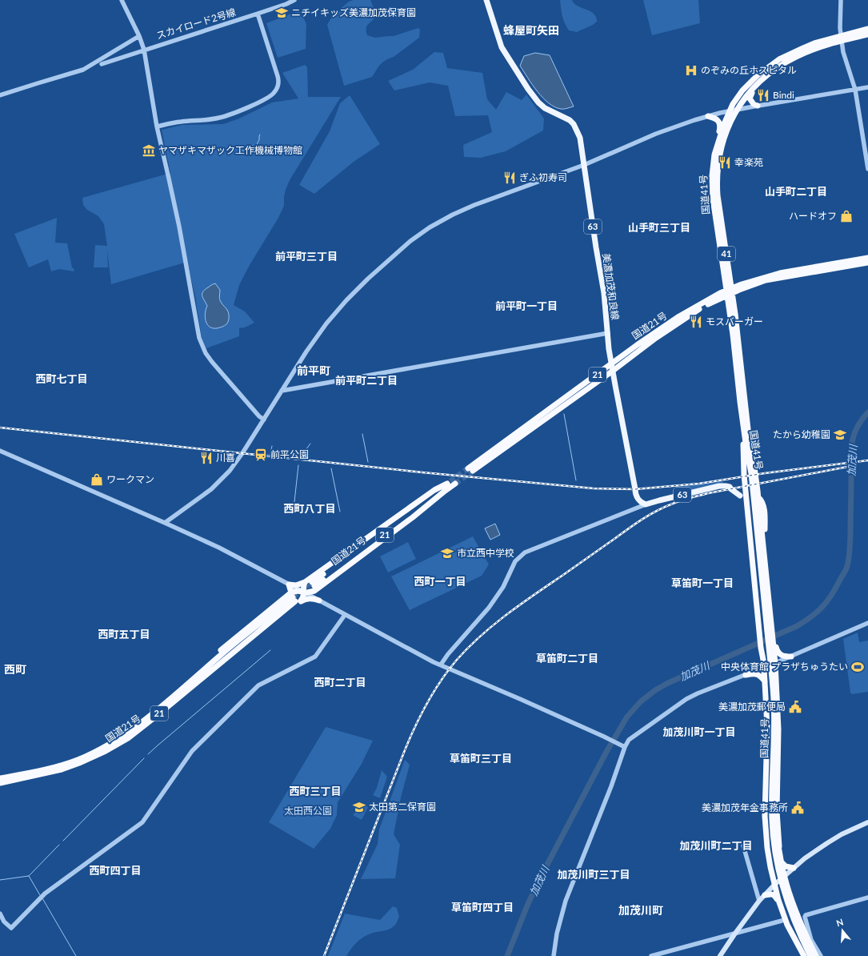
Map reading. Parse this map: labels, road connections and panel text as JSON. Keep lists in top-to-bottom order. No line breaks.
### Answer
{"streets":{"highway":["国道41号","41","国道21号","21"],"main road":["63","美濃加茂和良線"],"street":["スカイロード2号線"]},"crossings":[["国道41号","国道21号"],["63","美濃加茂和良線"],["美濃加茂和良線","国道21号"]],"districts":["蜂屋町矢田","山手町二丁目","山手町三丁目","前平町三丁目","前平町一丁目","前平町","西町七丁目","前平町二丁目","西町八丁目","西町一丁目","草笛町一丁目","西町五丁目","草笛町二丁目","西町","西町二丁目","加茂川町一丁目","草笛町三丁目","西町三丁目","加茂川町二丁目","西町四丁目","加茂川町三丁目","草笛町四丁目","加茂川町"],"water":["加茂川"],"parks":["太田西公園"],"places":{"school or university":["ニチイキッズ美濃加茂保育園","たから幼稚園","市立西中学校","太田第二保育園"],"hospital":["のぞみの丘ホスピタル"],"restaurant":["Bindi","幸楽苑","ぎふ初寿司","モスバーガー","川喜"],"museum":["ヤマザキマザック工作機械博物館"],"shop":["ハードオフ","ワークマン"],"station":["前平公園"],"sports":["中央体育館 プラザちゅうたい"],"public building":["美濃加茂郵便局","美濃加茂年金事務所"]},"north":"top"}
